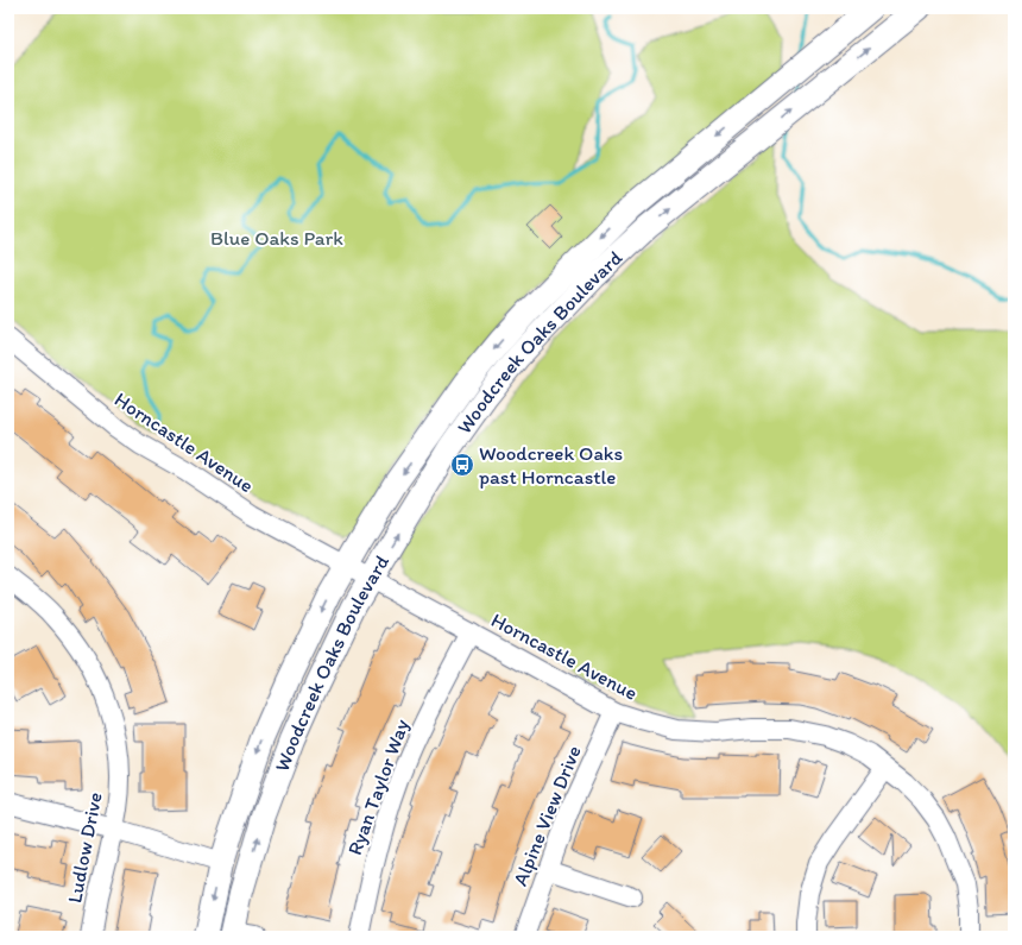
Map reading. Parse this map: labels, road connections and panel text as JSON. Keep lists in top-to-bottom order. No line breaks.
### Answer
{"streets":{"main road":["Woodcreek Oaks Boulevard"],"street":["Horncastle Avenue","Ryan Taylor Way","Alpine View Drive","Ludlow Drive"]},"crossings":[["Woodcreek Oaks Boulevard","Horncastle Avenue"],["Horncastle Avenue","Ryan Taylor Way"],["Horncastle Avenue","Alpine View Drive"]],"parks":["Blue Oaks Park"],"places":{"bus stop":["Woodcreek Oaks past Horncastle"]}}
